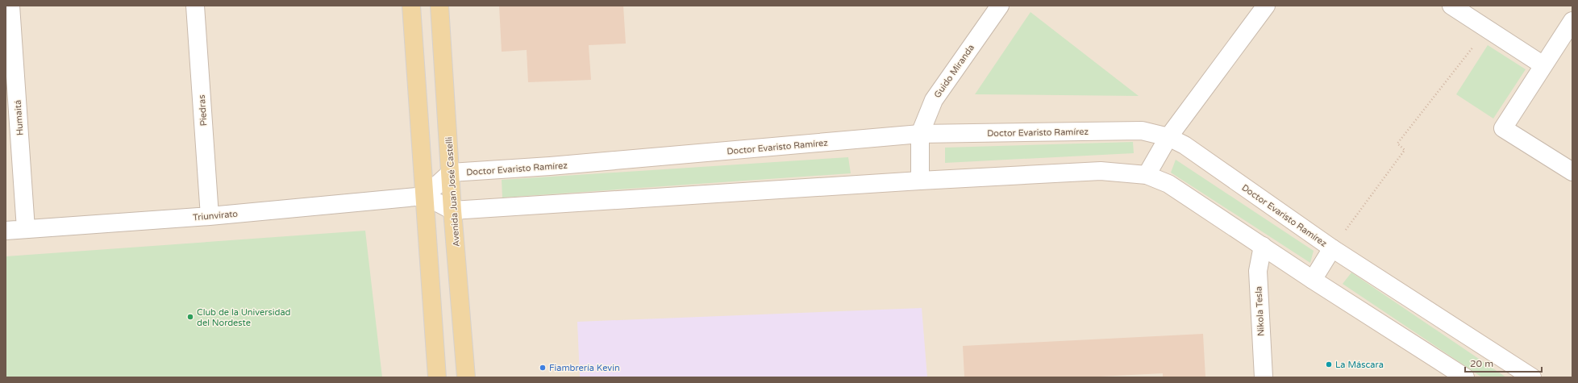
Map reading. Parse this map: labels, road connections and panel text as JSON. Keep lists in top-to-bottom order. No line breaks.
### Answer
{"streets":{"main road":["Guido Miranda","Piedras","Humaitá","Doctor Evaristo Ramírez","Avenida Juan José Castelli","Triunvirato","Nikola Tesla"]},"crossings":[["Guido Miranda","Doctor Evaristo Ramírez"],["Piedras","Triunvirato"],["Humaitá","Triunvirato"],["Doctor Evaristo Ramírez","Avenida Juan José Castelli"]],"places":["Club de la Universidad del Nordeste","La Máscara","Fiambrería Kevin"],"scale_bar":"20 m"}
